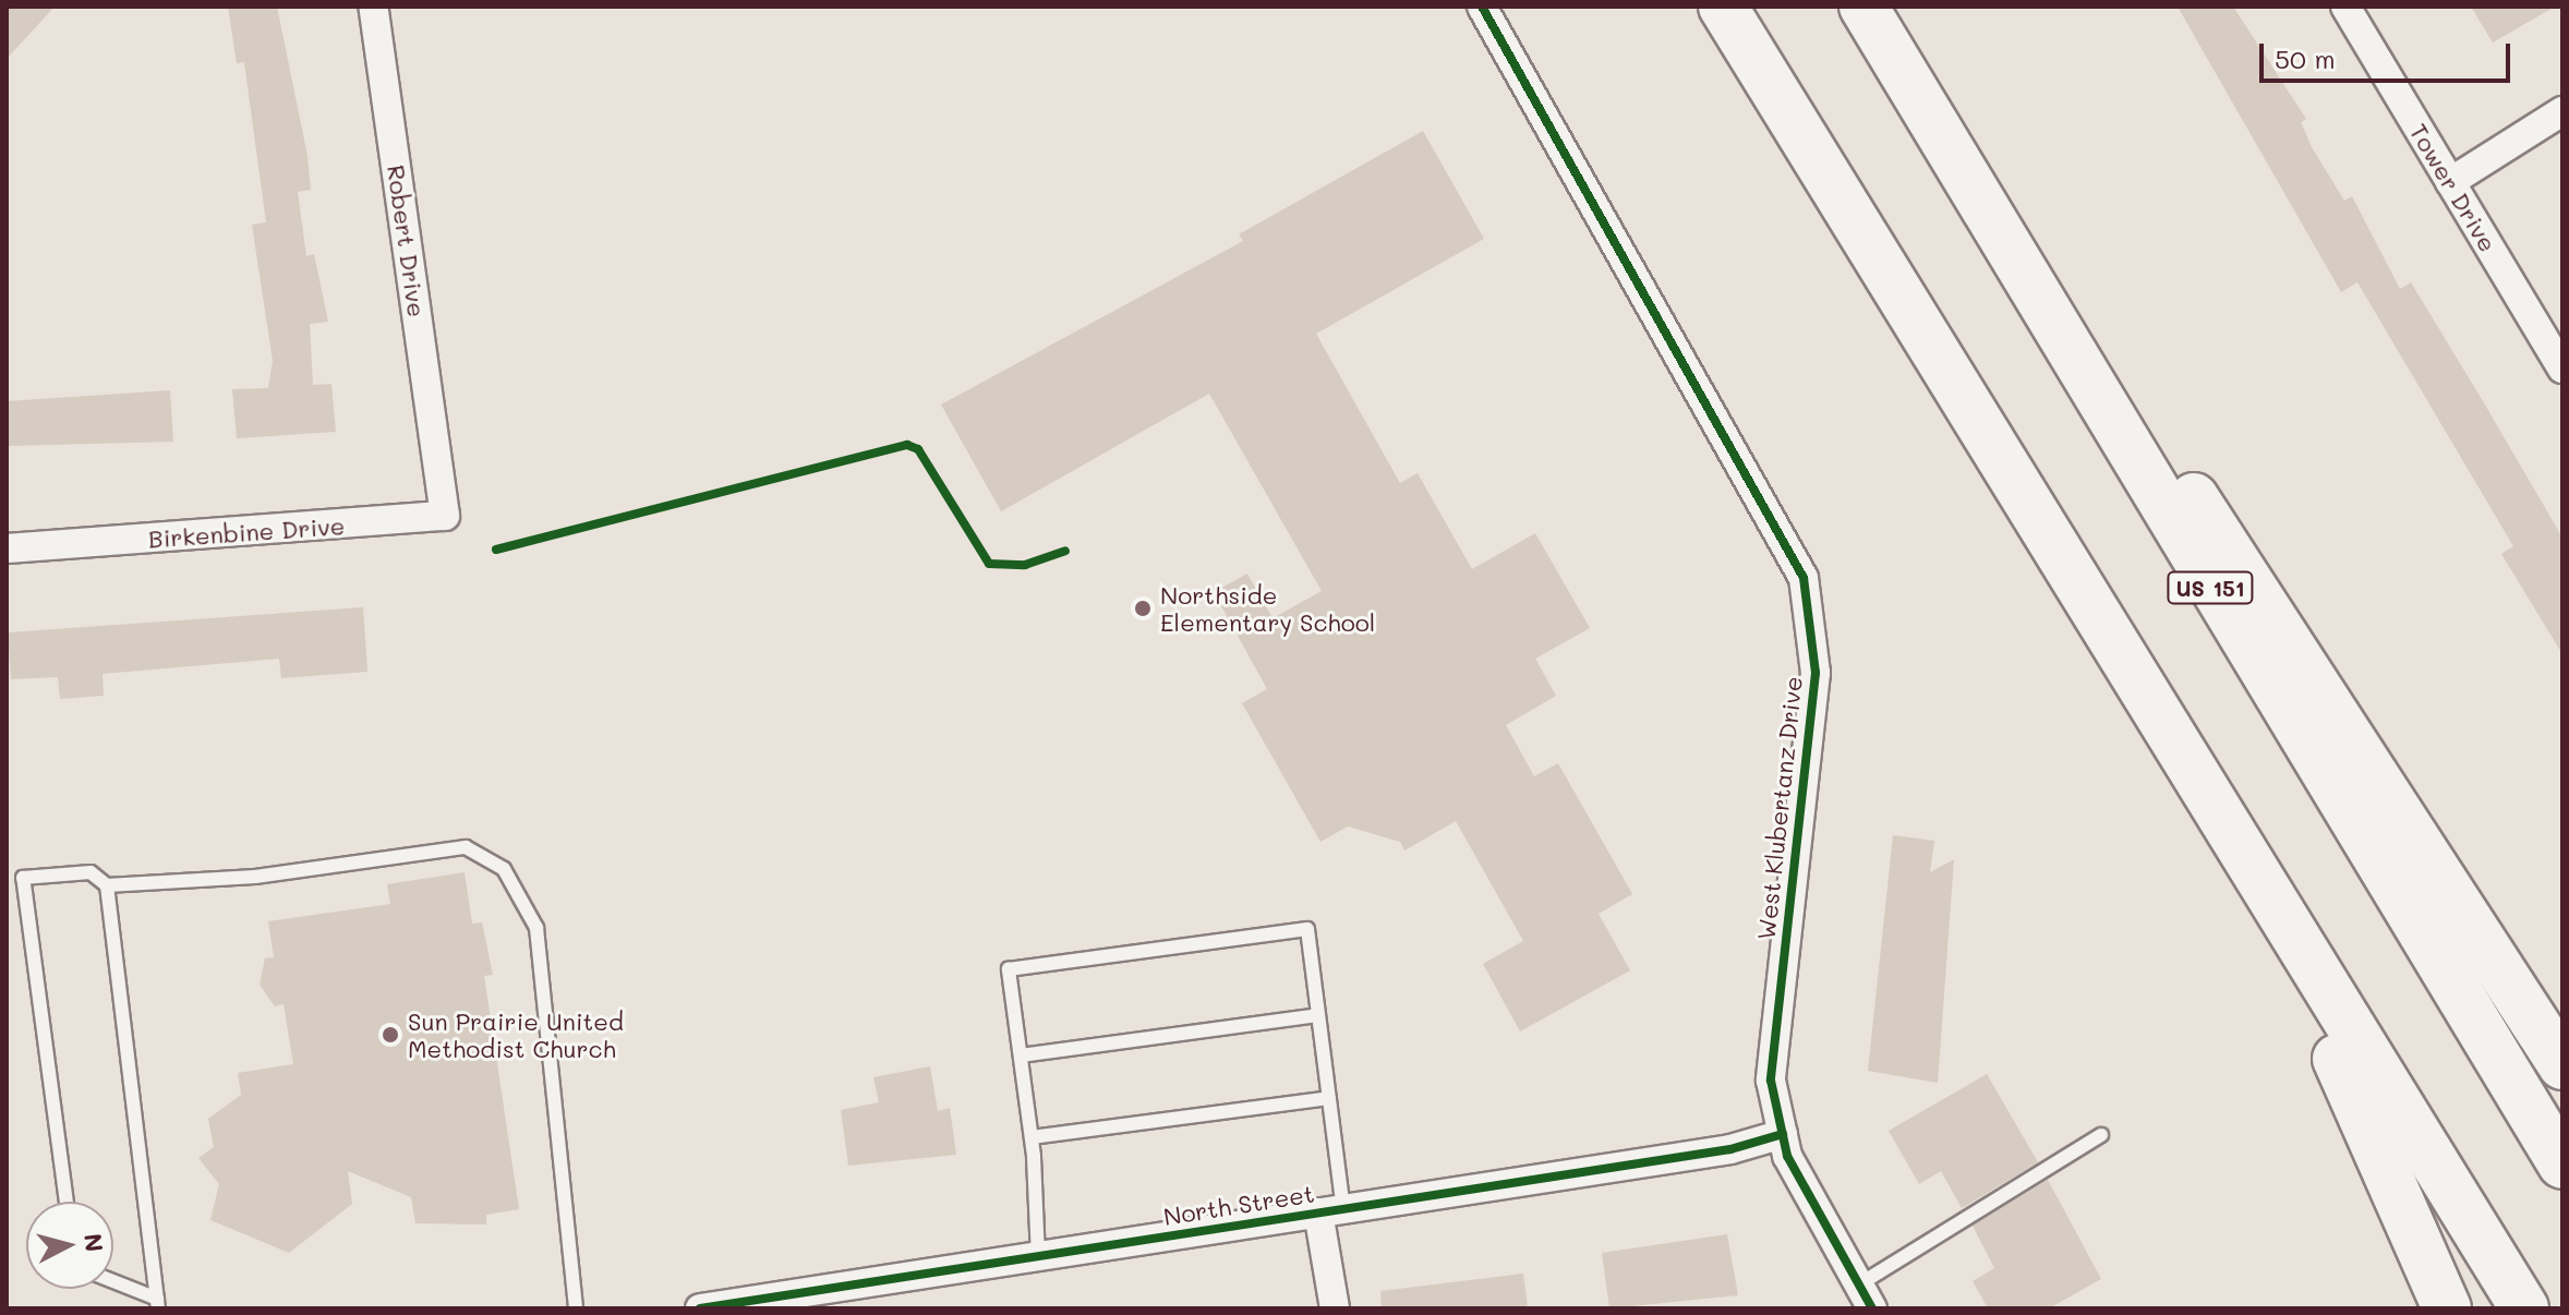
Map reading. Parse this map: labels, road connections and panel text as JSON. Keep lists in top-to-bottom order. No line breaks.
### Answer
{"streets":{"highway":["US 151"],"street":["Tower Drive","Robert Drive","Birkenbine Drive","West Klubertanz Drive","North Street"]},"crossings":[["Robert Drive","Birkenbine Drive"],["West Klubertanz Drive","North Street"]],"places":["Northside Elementary School","Sun Prairie United Methodist Church"],"scale_bar":"50 m","north":"right"}
